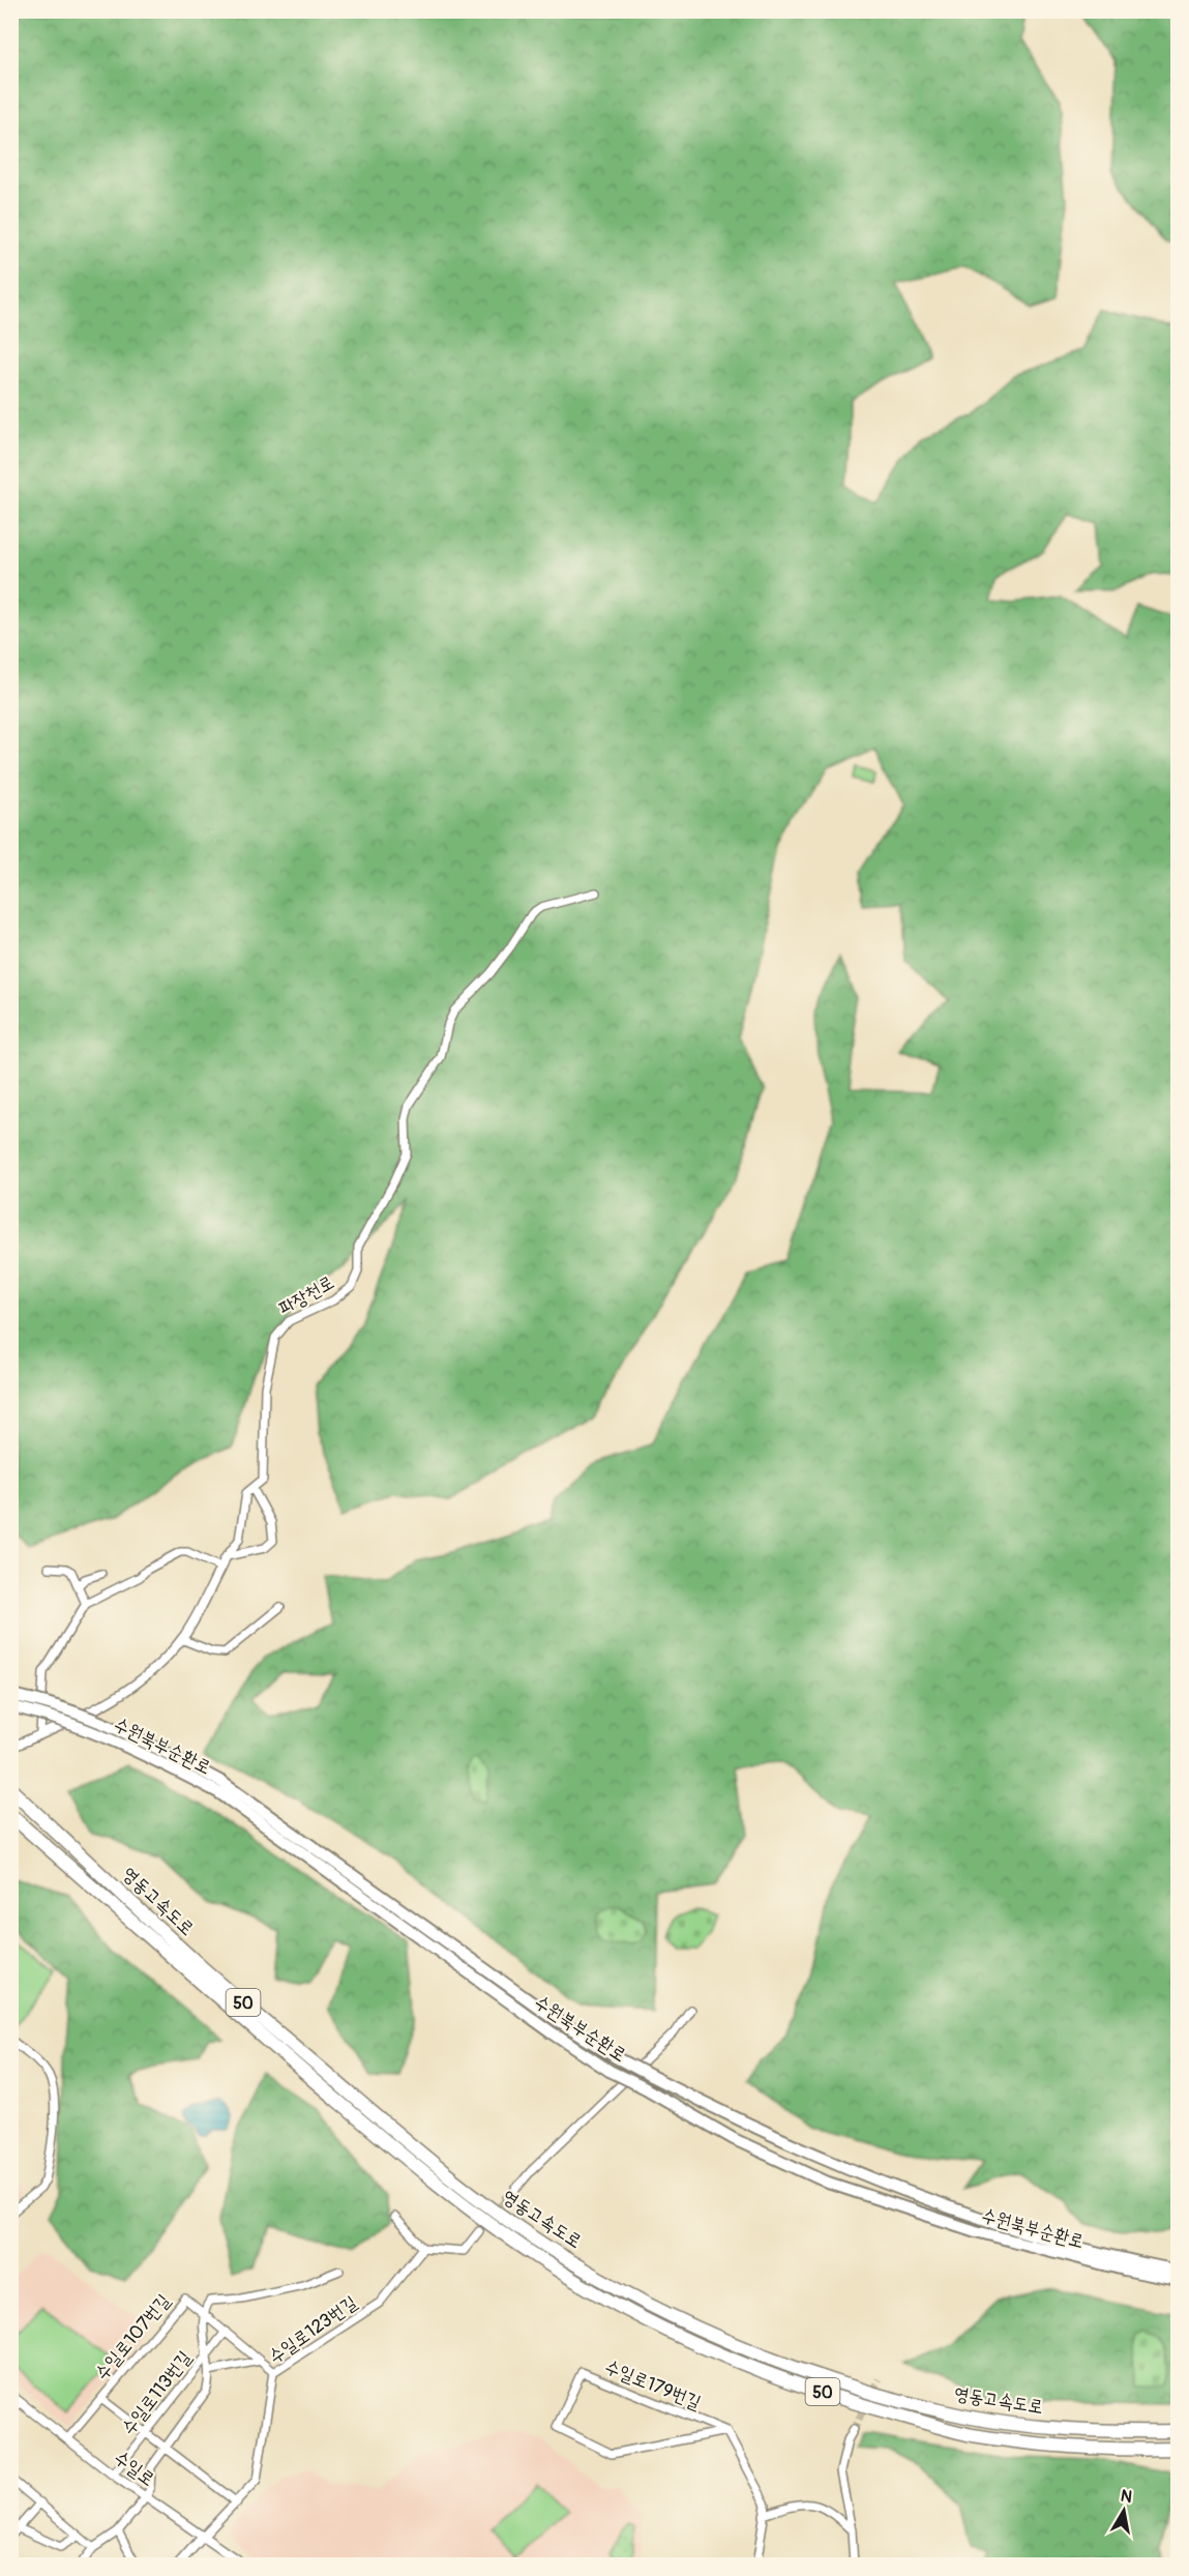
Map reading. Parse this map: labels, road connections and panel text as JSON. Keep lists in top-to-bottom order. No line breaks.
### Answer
{"streets":{"highway":["수원북부순환로","영동고속도로","50"],"street":["파장천로","수일로123번길","수일로107번길","수일로179번길","수일로113번길","수일로"]},"crossings":[["수일로123번길","수일로107번길"],["수일로123번길","수일로"],["수일로107번길","수일로113번길"],["수일로107번길","수일로"],["수일로113번길","수일로"]],"north":"top"}
